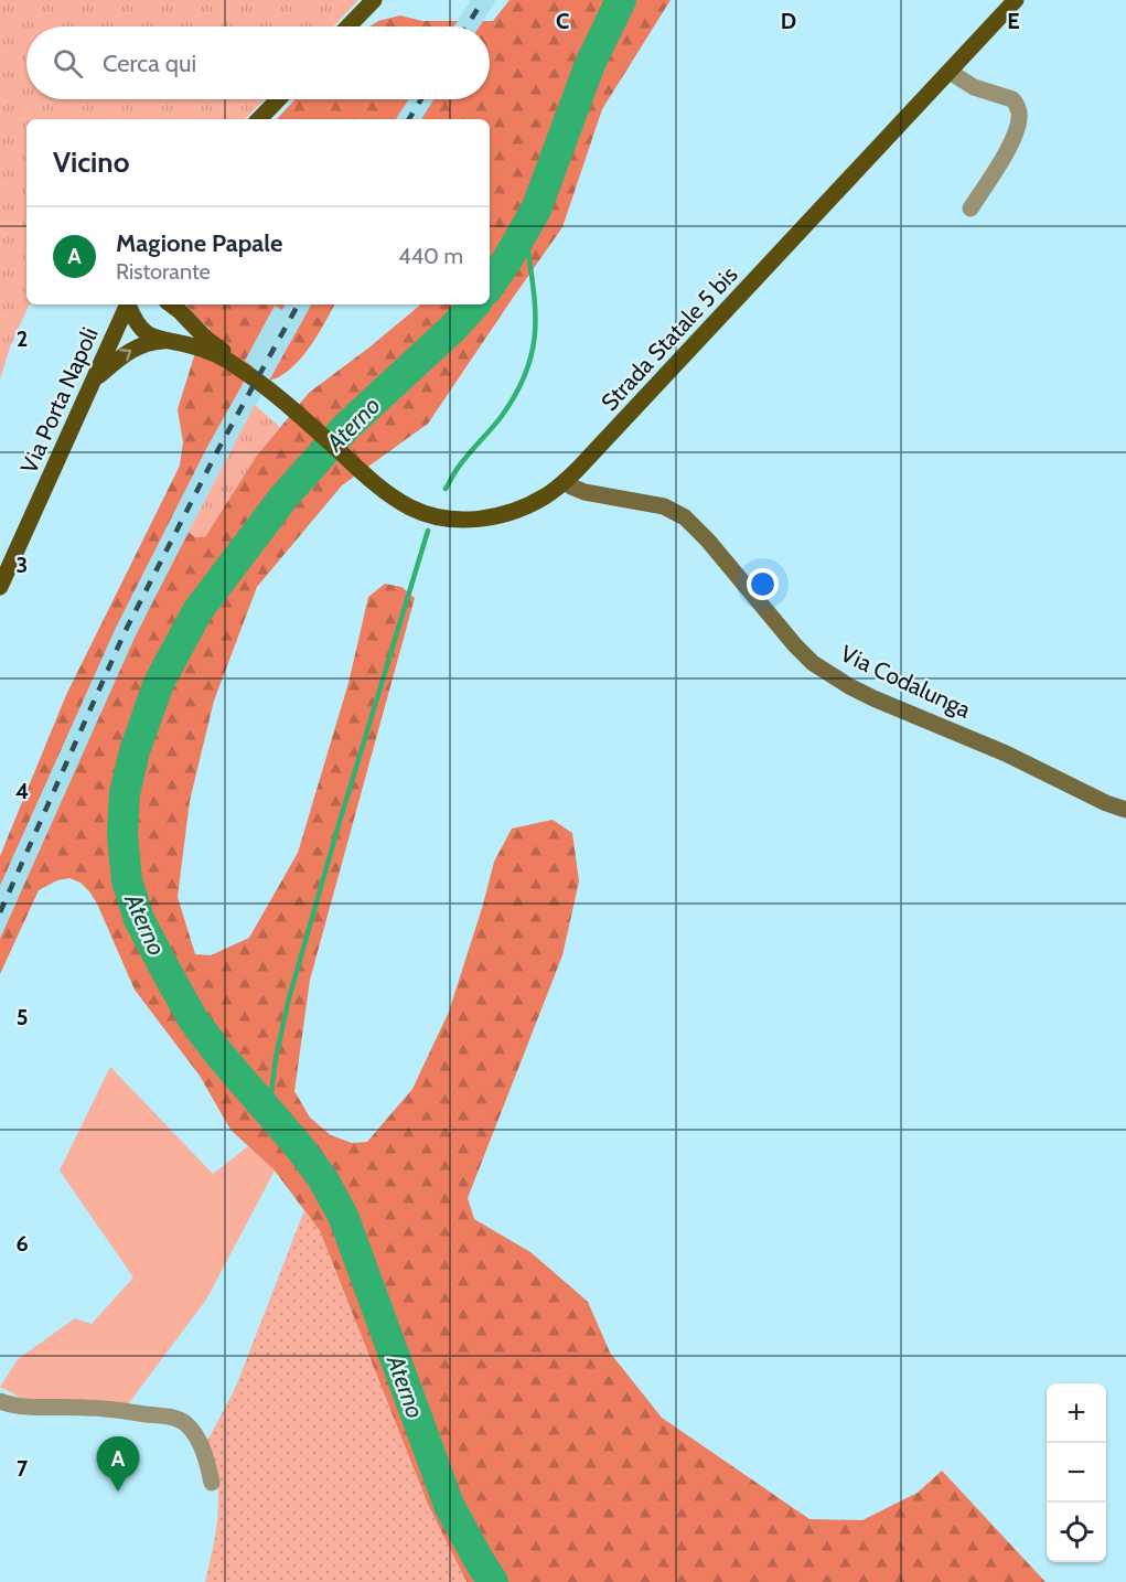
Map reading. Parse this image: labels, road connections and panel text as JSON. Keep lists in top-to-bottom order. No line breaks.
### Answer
{"streets":{"main road":["Strada Statale 5 bis","Via Porta Napoli"],"street":["Via Codalunga"]},"crossings":[["Strada Statale 5 bis","Via Porta Napoli"],["Strada Statale 5 bis","Via Codalunga"]],"water":["Aterno"],"page":{"search":"Cerca qui","heading":"Vicino","list":[{"mark":"A","name":"Magione Papale","note":"Ristorante","value":"440 m"}],"map_buttons":["+","−"],"pins":"A"},"grid":{"columns":["C","D","E"],"rows":["2","3","4","5","6","7"]}}
